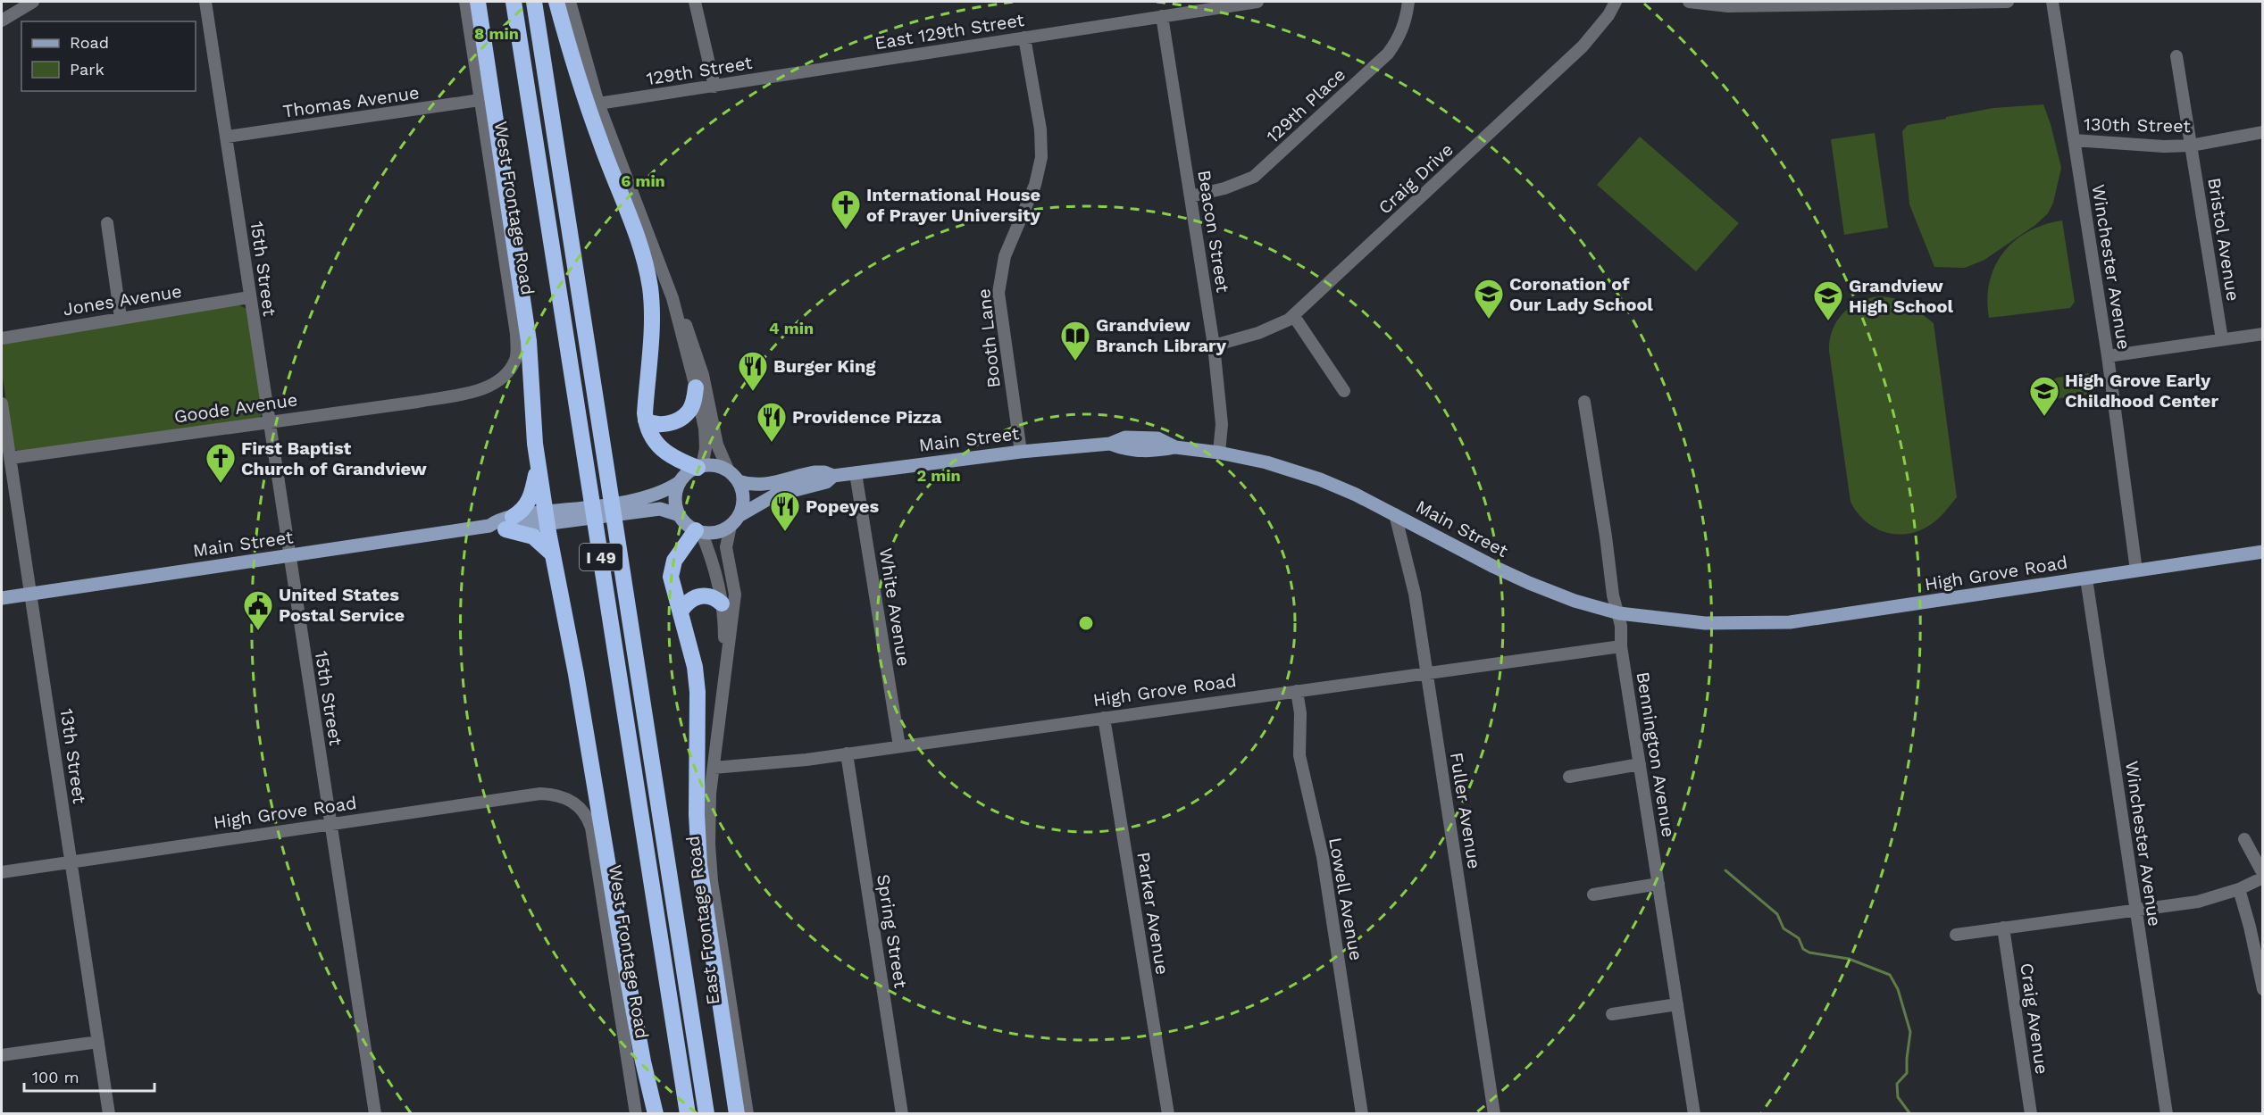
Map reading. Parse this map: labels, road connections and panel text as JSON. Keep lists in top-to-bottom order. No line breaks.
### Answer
{"streets":{"highway":["I 49"],"main road":["Main Street","High Grove Road"],"street":["East 129th Street","129th Street","Thomas Avenue","129th Place","130th Street","Craig Drive","West Frontage Road","Beacon Street","Bristol Avenue","Winchester Avenue","15th Street","Jones Avenue","Booth Lane","Goode Avenue","White Avenue","Bennington Avenue","13th Street","Fuller Avenue","Lowell Avenue","Parker Avenue","East Frontage Road","Spring Street","Craig Avenue"]},"crossings":[["East 129th Street","129th Street"],["East 129th Street","Beacon Street"],["East 129th Street","Booth Lane"],["Thomas Avenue","West Frontage Road"],["Thomas Avenue","15th Street"],["129th Place","Beacon Street"],["130th Street","Bristol Avenue"],["130th Street","Winchester Avenue"],["Craig Drive","Beacon Street"],["West Frontage Road","Goode Avenue"],["West Frontage Road","High Grove Road"],["Beacon Street","Main Street"],["Winchester Avenue","High Grove Road"],["15th Street","Jones Avenue"],["15th Street","Goode Avenue"],["15th Street","Main Street"],["15th Street","High Grove Road"],["Booth Lane","Main Street"],["Goode Avenue","13th Street"],["Main Street","High Grove Road"],["Main Street","White Avenue"],["Main Street","Bennington Avenue"],["Main Street","13th Street"],["Main Street","Fuller Avenue"],["Main Street","East Frontage Road"],["High Grove Road","White Avenue"],["High Grove Road","Bennington Avenue"],["High Grove Road","13th Street"],["High Grove Road","Fuller Avenue"],["High Grove Road","Lowell Avenue"],["High Grove Road","Parker Avenue"],["High Grove Road","East Frontage Road"],["High Grove Road","Spring Street"]],"places":{"church":["International House of Prayer University","First Baptist Church of Grandview"],"school or university":["Coronation of Our Lady School","Grandview High School","High Grove Early Childhood Center"],"library":["Grandview Branch Library"],"restaurant":["Burger King","Providence Pizza","Popeyes"],"public building":["United States Postal Service"]},"legend":["Road","Park"],"scale_bar":"100 m","rings":["8 min","6 min","4 min","2 min"]}
